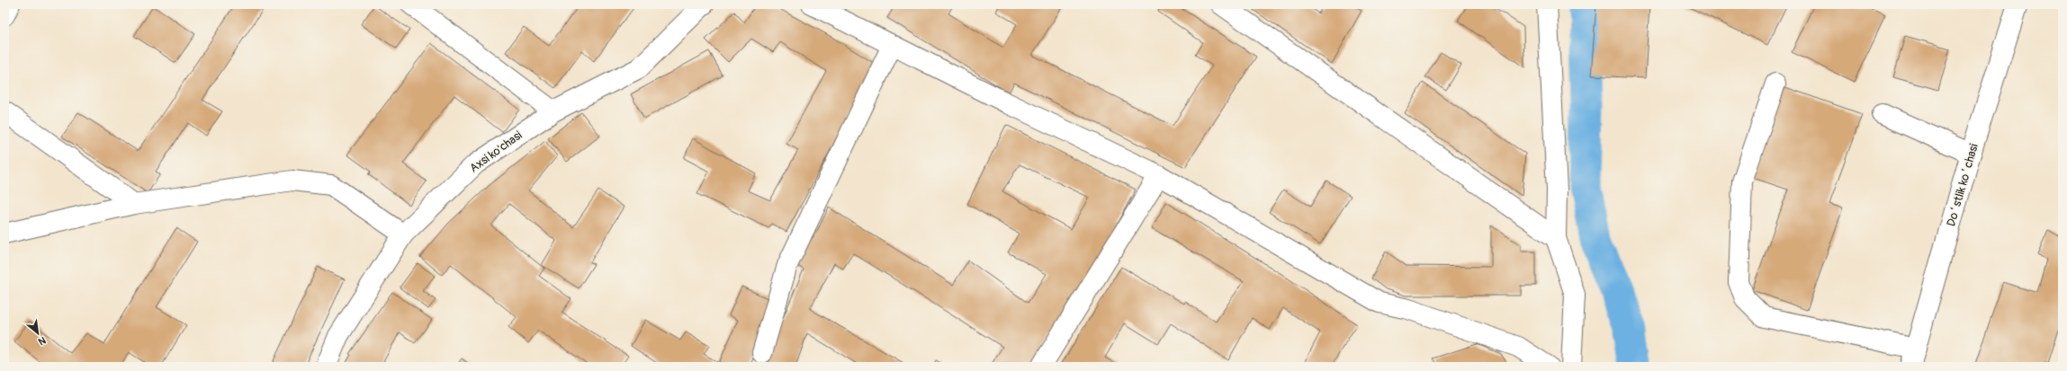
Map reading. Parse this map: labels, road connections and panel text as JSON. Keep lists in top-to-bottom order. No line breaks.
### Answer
{"streets":{"street":["Axsi ko'chasi","Doʻstlik koʻchasi"]},"north":"bottom right"}
